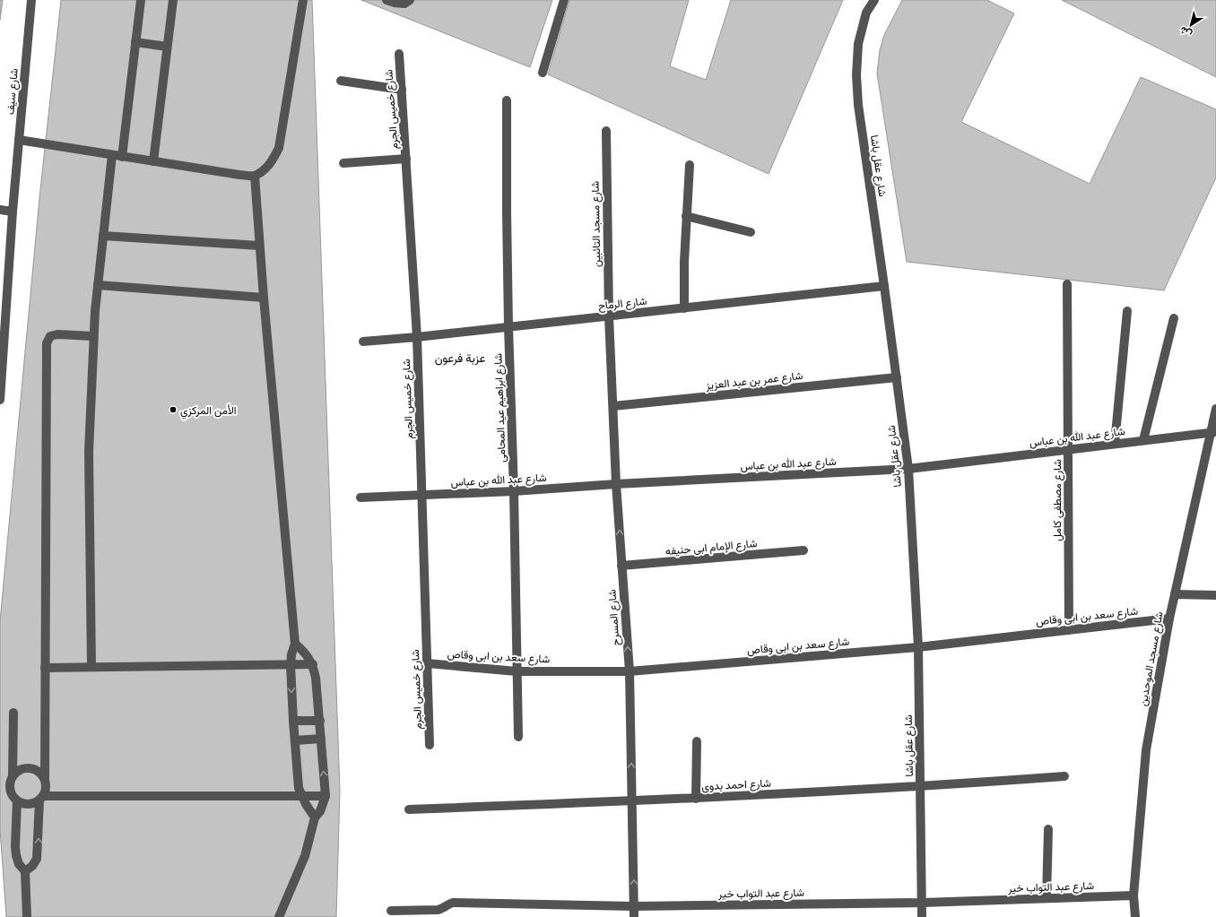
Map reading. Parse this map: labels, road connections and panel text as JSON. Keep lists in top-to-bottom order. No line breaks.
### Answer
{"streets":{"street":["شارع سيف","شارع خميس الجرم","شارع عقل باشا","شارع مسجد التائبين","شارع الرماح","شارع عمر بن عبد العزيز","شارع ابراهيم عيد المحامى","شارع عبد الله بن عباس","شارع مصطفى كامل","شارع الإمام ابى حنيفه","شارع سعد بن ابى وقاص","شارع المسرح","شارع مسجد الموحدين","شارع احمد بدوى","شارع عبد التواب خير"]},"crossings":[["شارع خميس الجرم","شارع الرماح"],["شارع خميس الجرم","شارع عبد الله بن عباس"],["شارع خميس الجرم","شارع سعد بن ابى وقاص"],["شارع عقل باشا","شارع الرماح"],["شارع عقل باشا","شارع عمر بن عبد العزيز"],["شارع عقل باشا","شارع عبد الله بن عباس"],["شارع عقل باشا","شارع سعد بن ابى وقاص"],["شارع عقل باشا","شارع احمد بدوى"],["شارع عقل باشا","شارع عبد التواب خير"],["شارع مسجد التائبين","شارع الرماح"],["شارع مسجد التائبين","شارع المسرح"],["شارع الرماح","شارع ابراهيم عيد المحامى"],["شارع الرماح","شارع المسرح"],["شارع عمر بن عبد العزيز","شارع المسرح"],["شارع ابراهيم عيد المحامى","شارع عبد الله بن عباس"],["شارع ابراهيم عيد المحامى","شارع سعد بن ابى وقاص"],["شارع عبد الله بن عباس","شارع مصطفى كامل"],["شارع عبد الله بن عباس","شارع المسرح"],["شارع عبد الله بن عباس","شارع مسجد الموحدين"],["شارع مصطفى كامل","شارع سعد بن ابى وقاص"],["شارع الإمام ابى حنيفه","شارع المسرح"],["شارع سعد بن ابى وقاص","شارع المسرح"],["شارع سعد بن ابى وقاص","شارع مسجد الموحدين"],["شارع المسرح","شارع احمد بدوى"],["شارع المسرح","شارع عبد التواب خير"],["شارع مسجد الموحدين","شارع عبد التواب خير"]],"one_way":["شارع المسرح"],"districts":["عزبة فرعون"],"places":["الأمن المركزي"],"north":"bottom left"}
